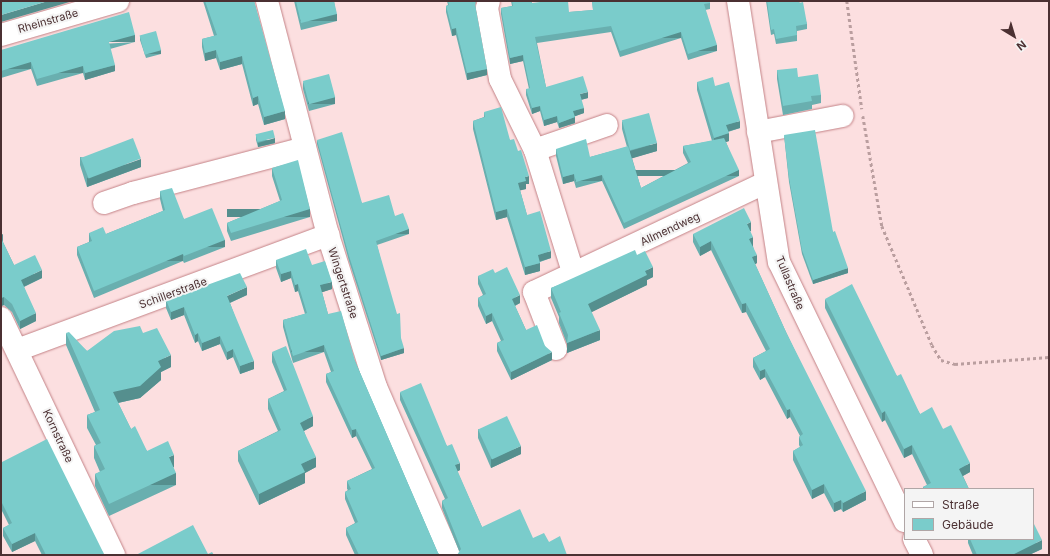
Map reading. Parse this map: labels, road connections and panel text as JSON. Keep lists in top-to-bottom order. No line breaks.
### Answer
{"streets":{"street":["Rheinstraße","Allmendweg","Wingertstraße","Tullastraße","Schillerstraße","Kornstraße"]},"crossings":[["Allmendweg","Tullastraße"],["Wingertstraße","Schillerstraße"],["Schillerstraße","Kornstraße"]],"legend":["Straße","Gebäude"],"north":"bottom right"}
